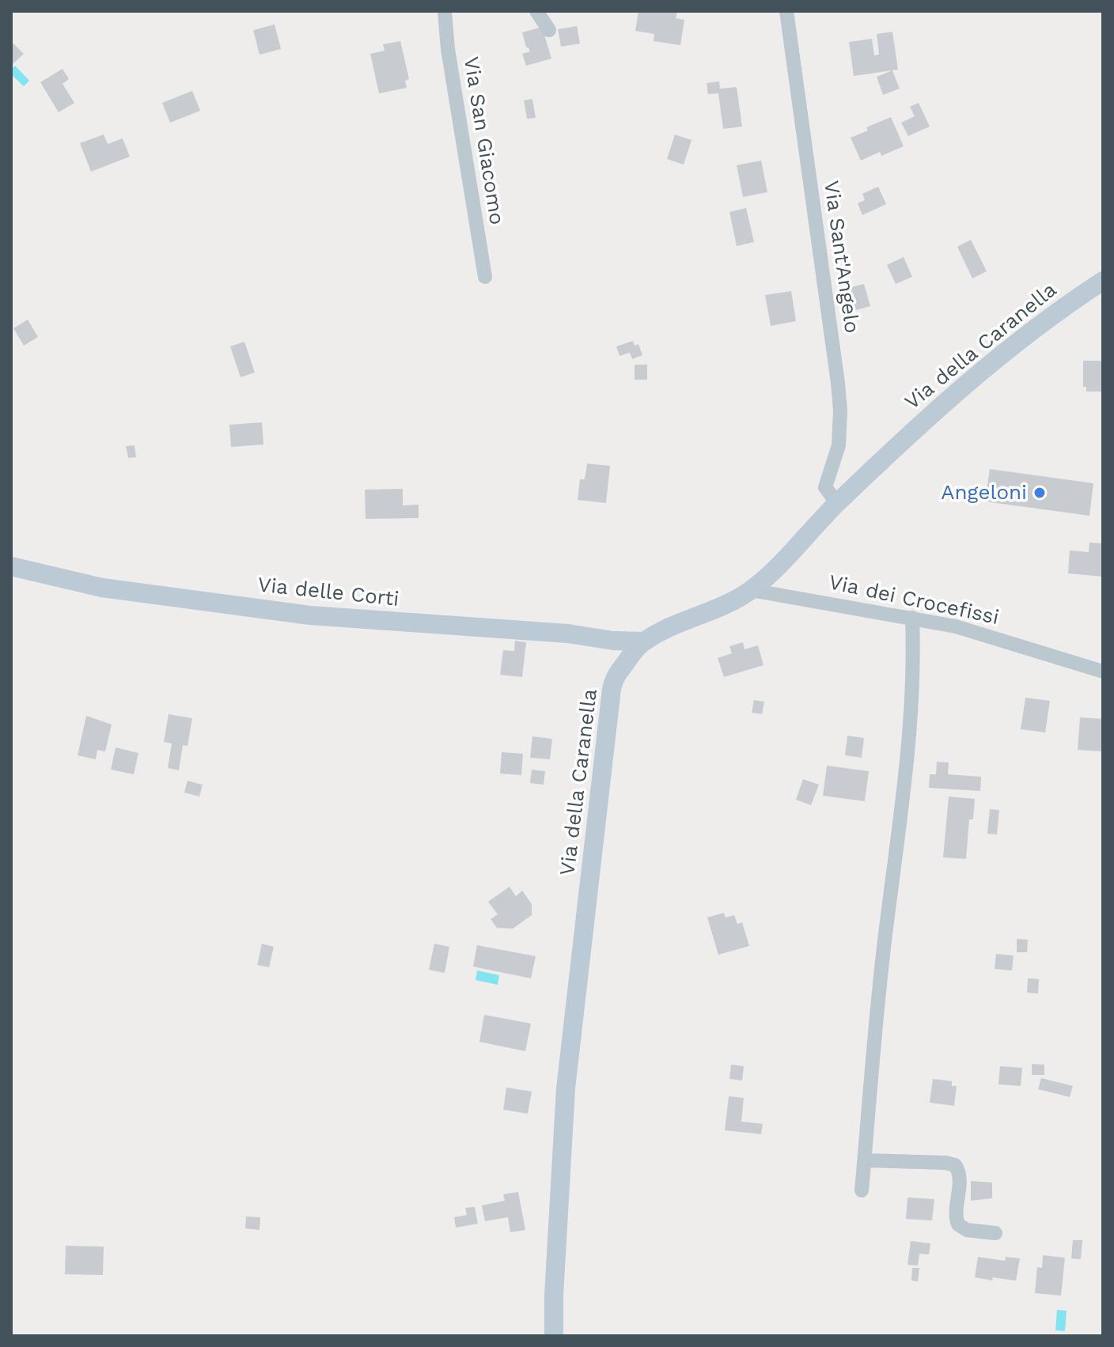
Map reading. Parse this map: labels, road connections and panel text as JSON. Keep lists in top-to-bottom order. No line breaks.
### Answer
{"streets":{"main road":["Via della Caranella","Via delle Corti"],"street":["Via San Giacomo","Via Sant'Angelo","Via dei Crocefissi"]},"crossings":[["Via Sant'Angelo","Via della Caranella"],["Via della Caranella","Via delle Corti"],["Via della Caranella","Via dei Crocefissi"]],"places":["Angeloni"]}
